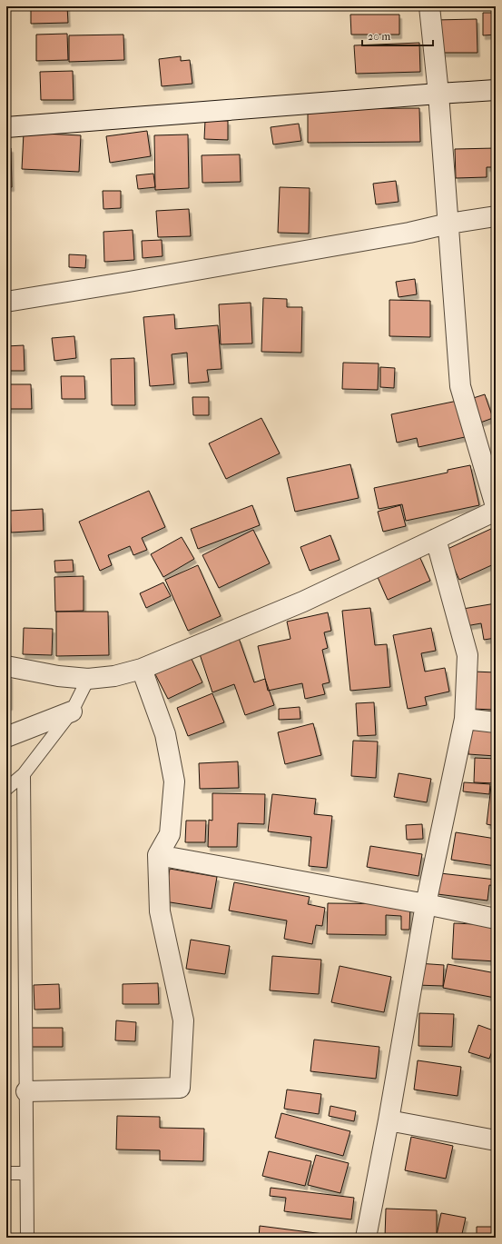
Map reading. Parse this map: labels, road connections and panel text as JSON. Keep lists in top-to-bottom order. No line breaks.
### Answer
{"scale_bar":"20 m"}
